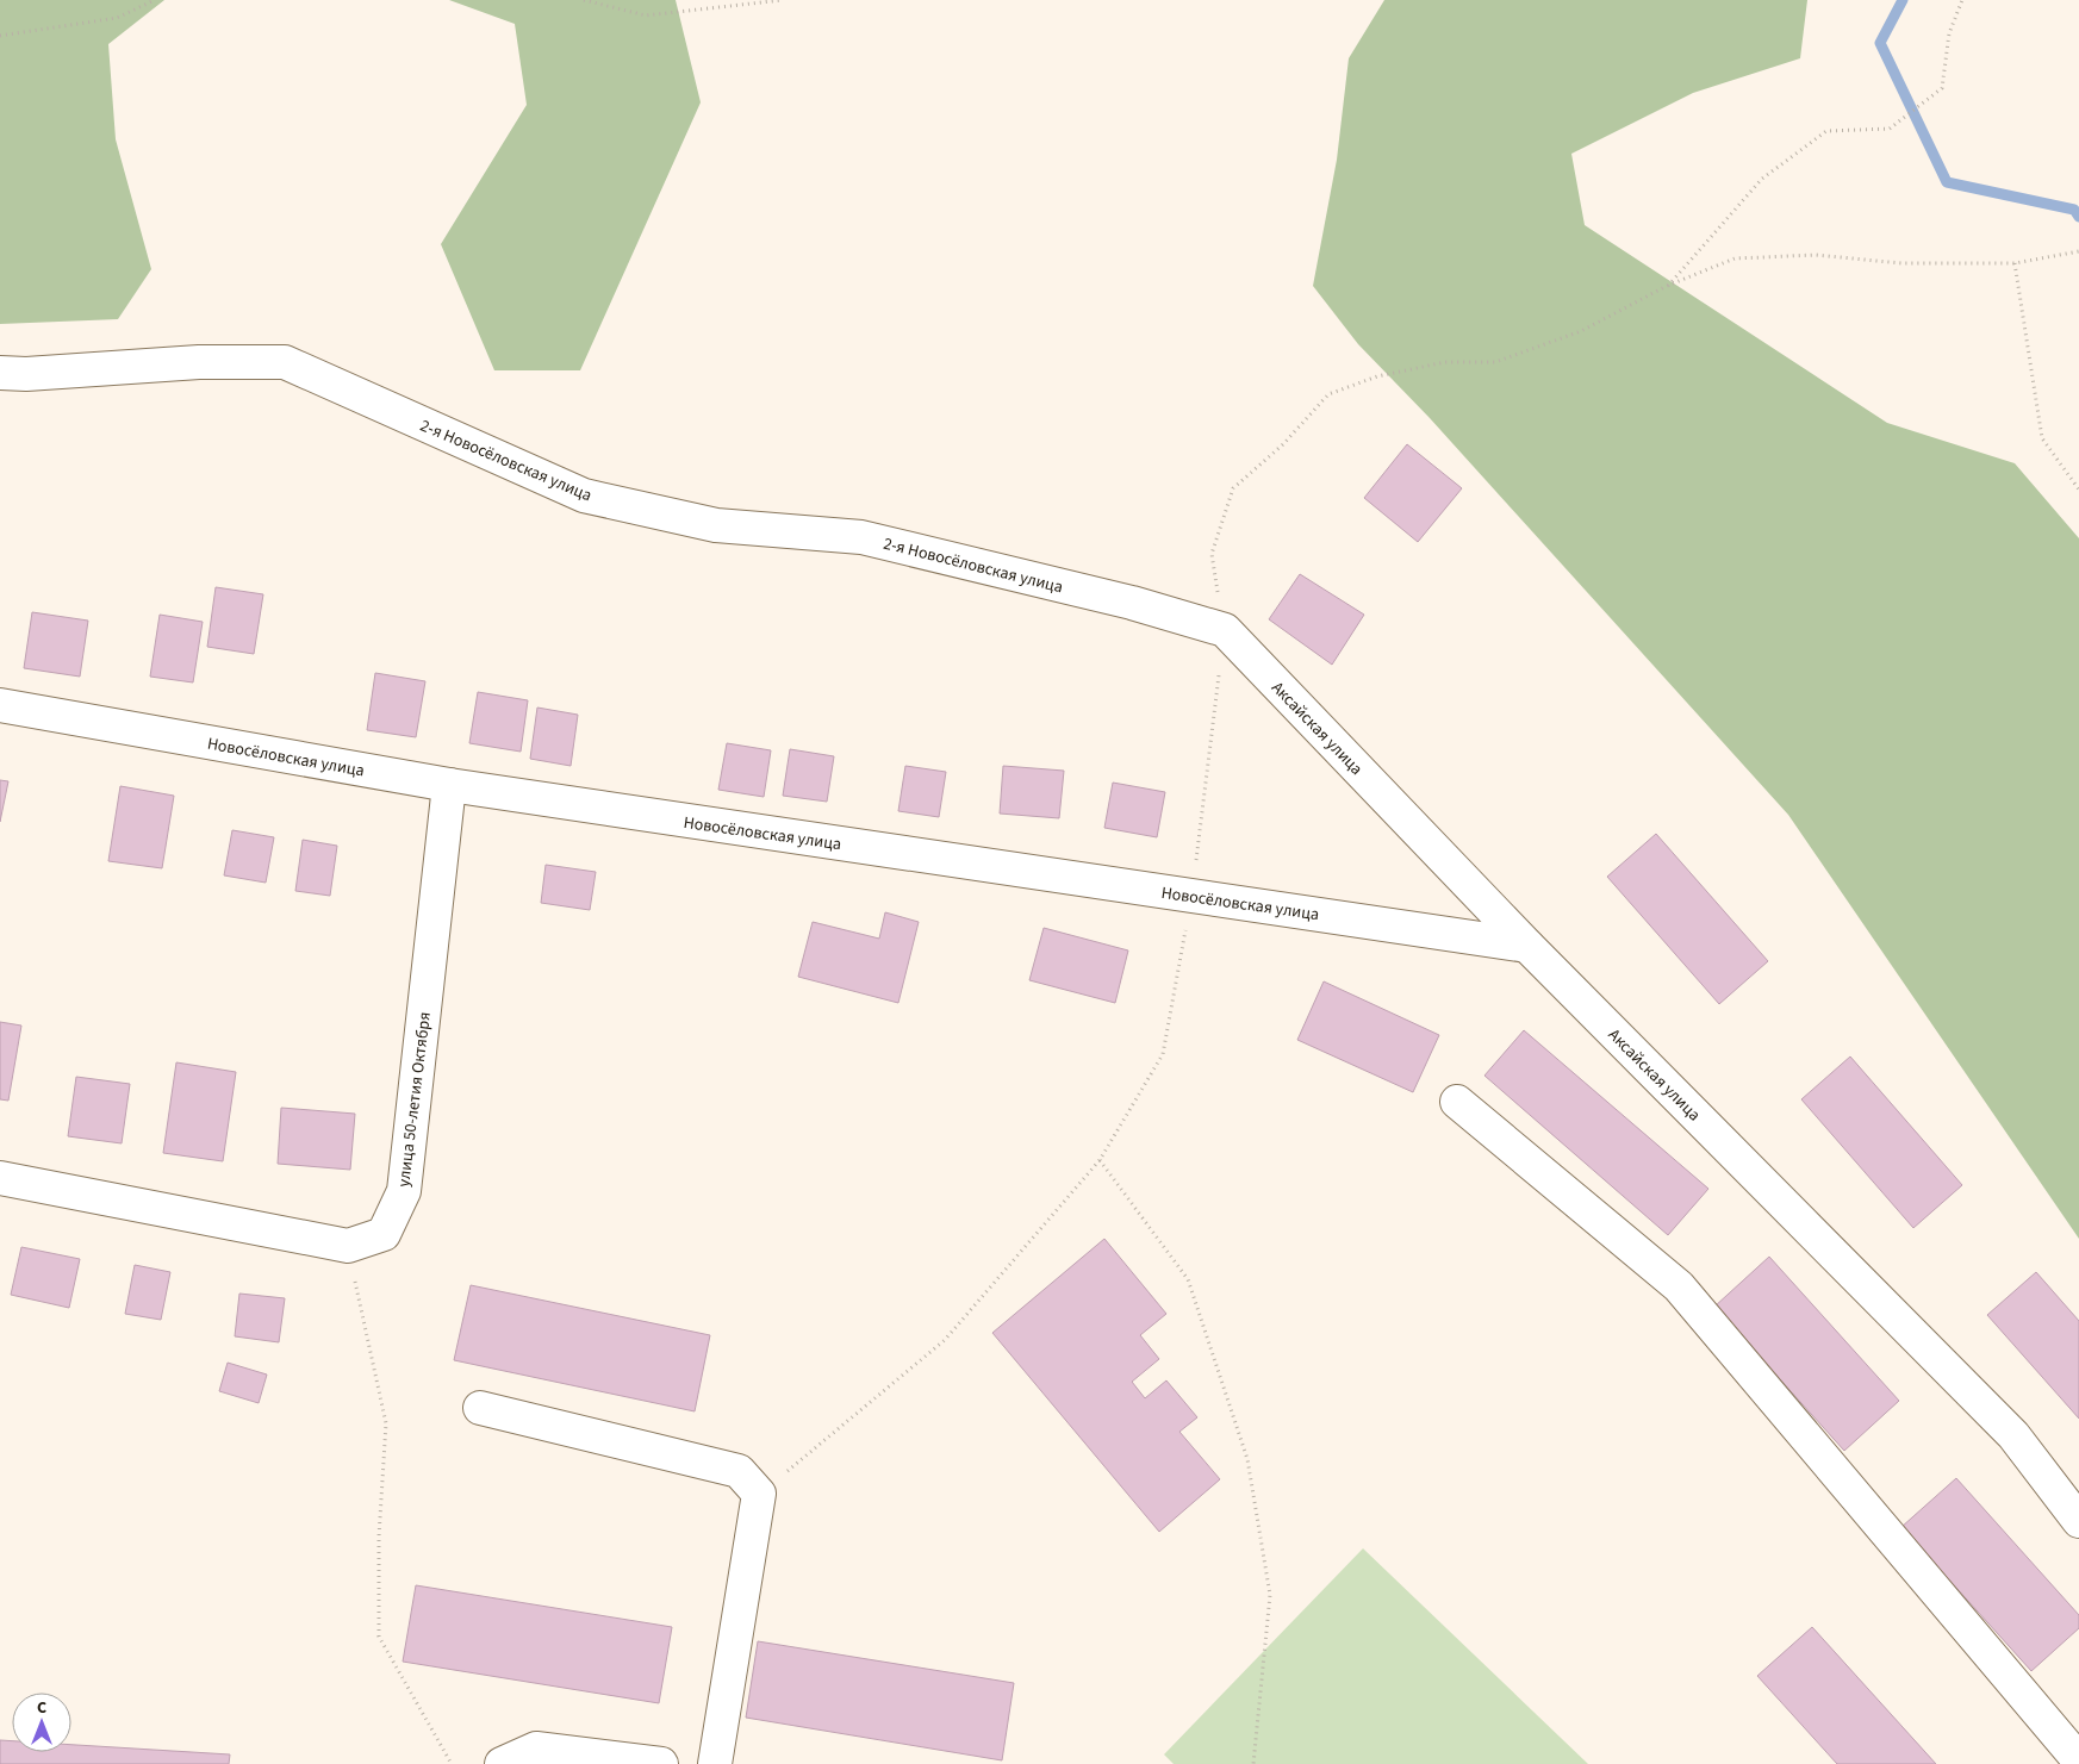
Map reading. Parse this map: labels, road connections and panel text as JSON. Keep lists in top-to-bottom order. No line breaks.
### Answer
{"streets":{"street":["2-я Новосёловская улица","Аксайская улица","Новосёловская улица","улица 50-летия Октября"]},"crossings":[["2-я Новосёловская улица","Аксайская улица"],["Аксайская улица","Новосёловская улица"],["Новосёловская улица","улица 50-летия Октября"]],"north":"top"}
